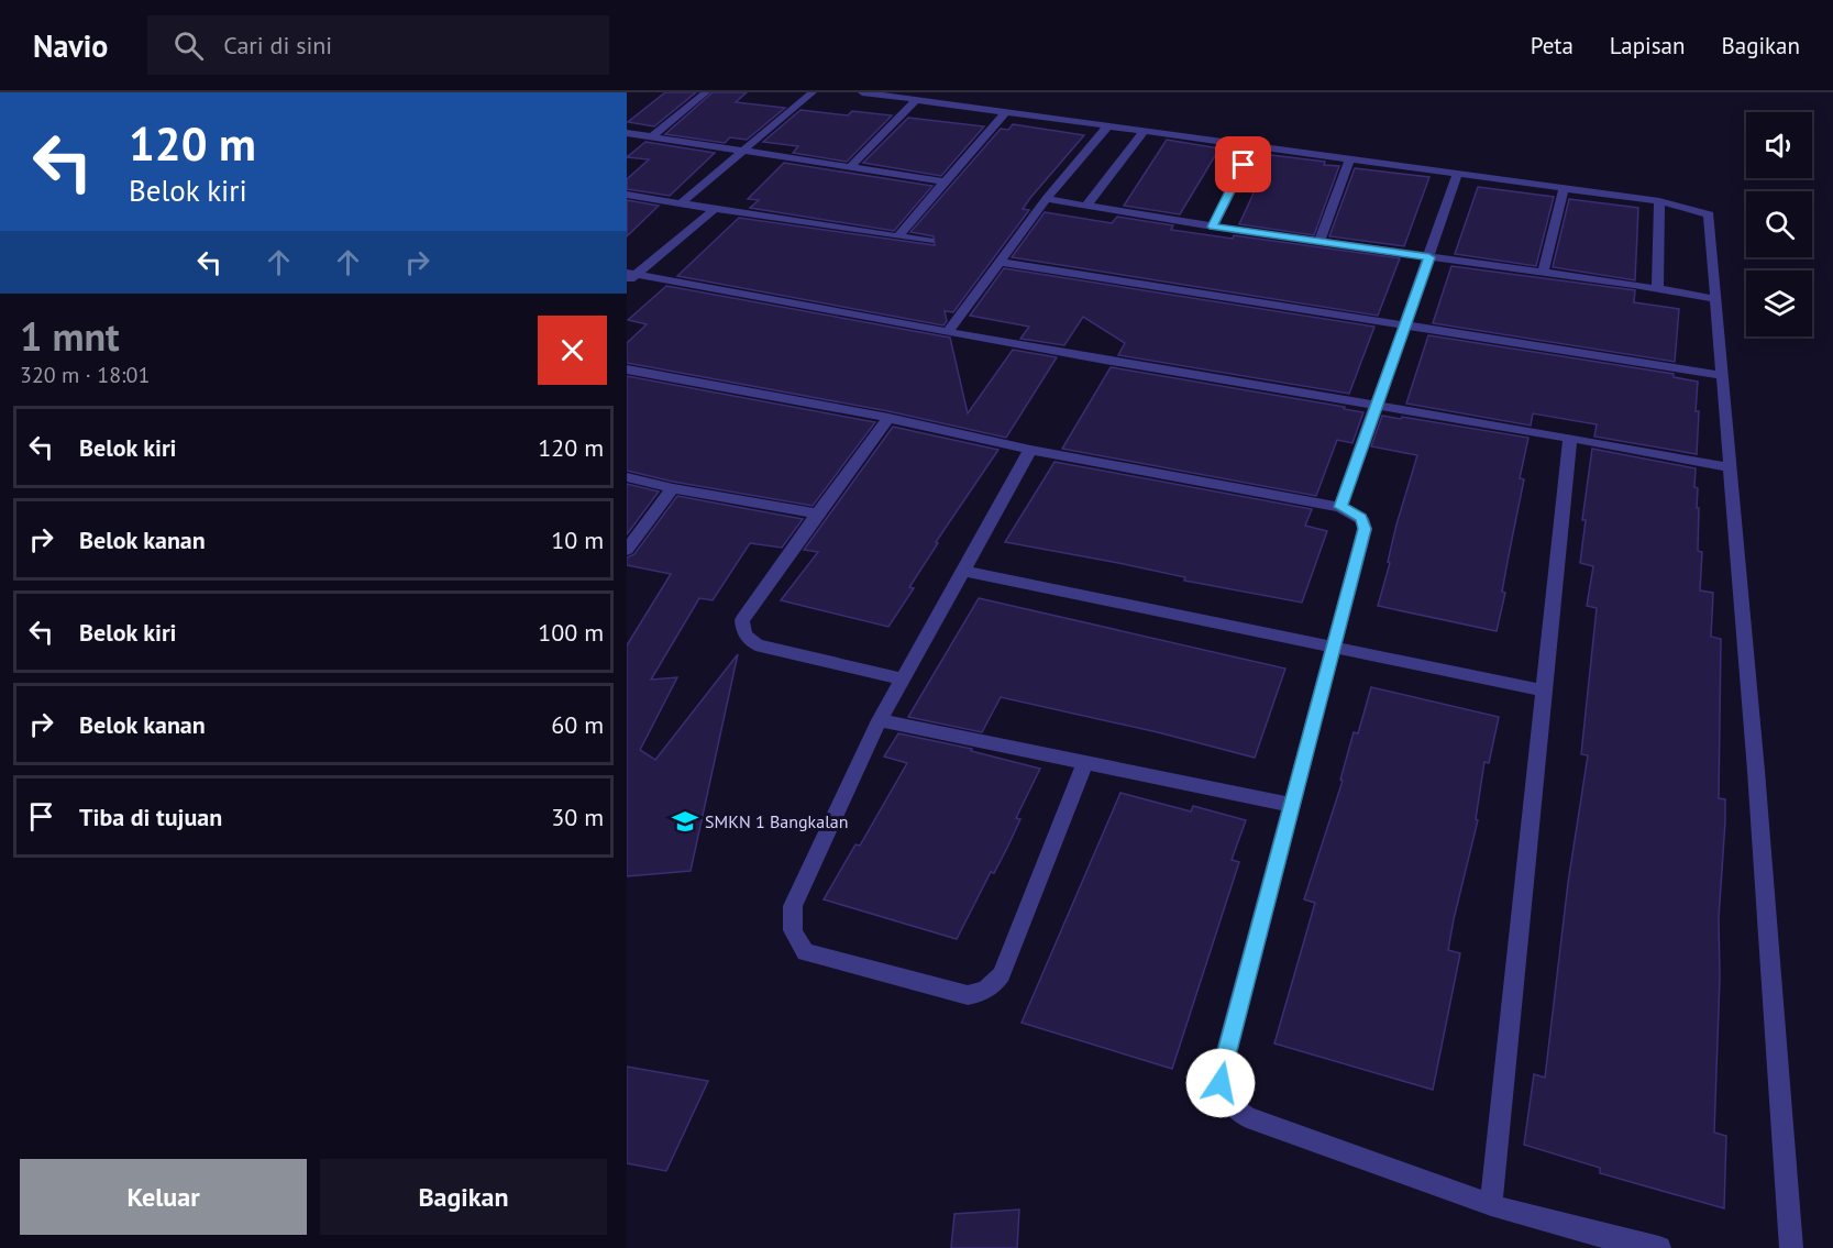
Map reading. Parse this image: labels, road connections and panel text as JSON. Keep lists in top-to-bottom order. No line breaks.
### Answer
{"places":{"school or university":["SMKN 1 Bangkalan"]},"page":{"header":"Navio","search":"Cari di sini","nav":["Peta","Lapisan","Bagikan"],"turn":["120 m","Belok kiri"],"heading":["1 mnt","320 m · 18:01"],"list":[{"name":"Belok kiri","value":"120 m"},{"name":"Belok kanan","value":"10 m"},{"name":"Belok kiri","value":"100 m"},{"name":"Belok kanan","value":"60 m"},{"name":"Tiba di tujuan","value":"30 m"}],"buttons":["Keluar","Bagikan"]}}
